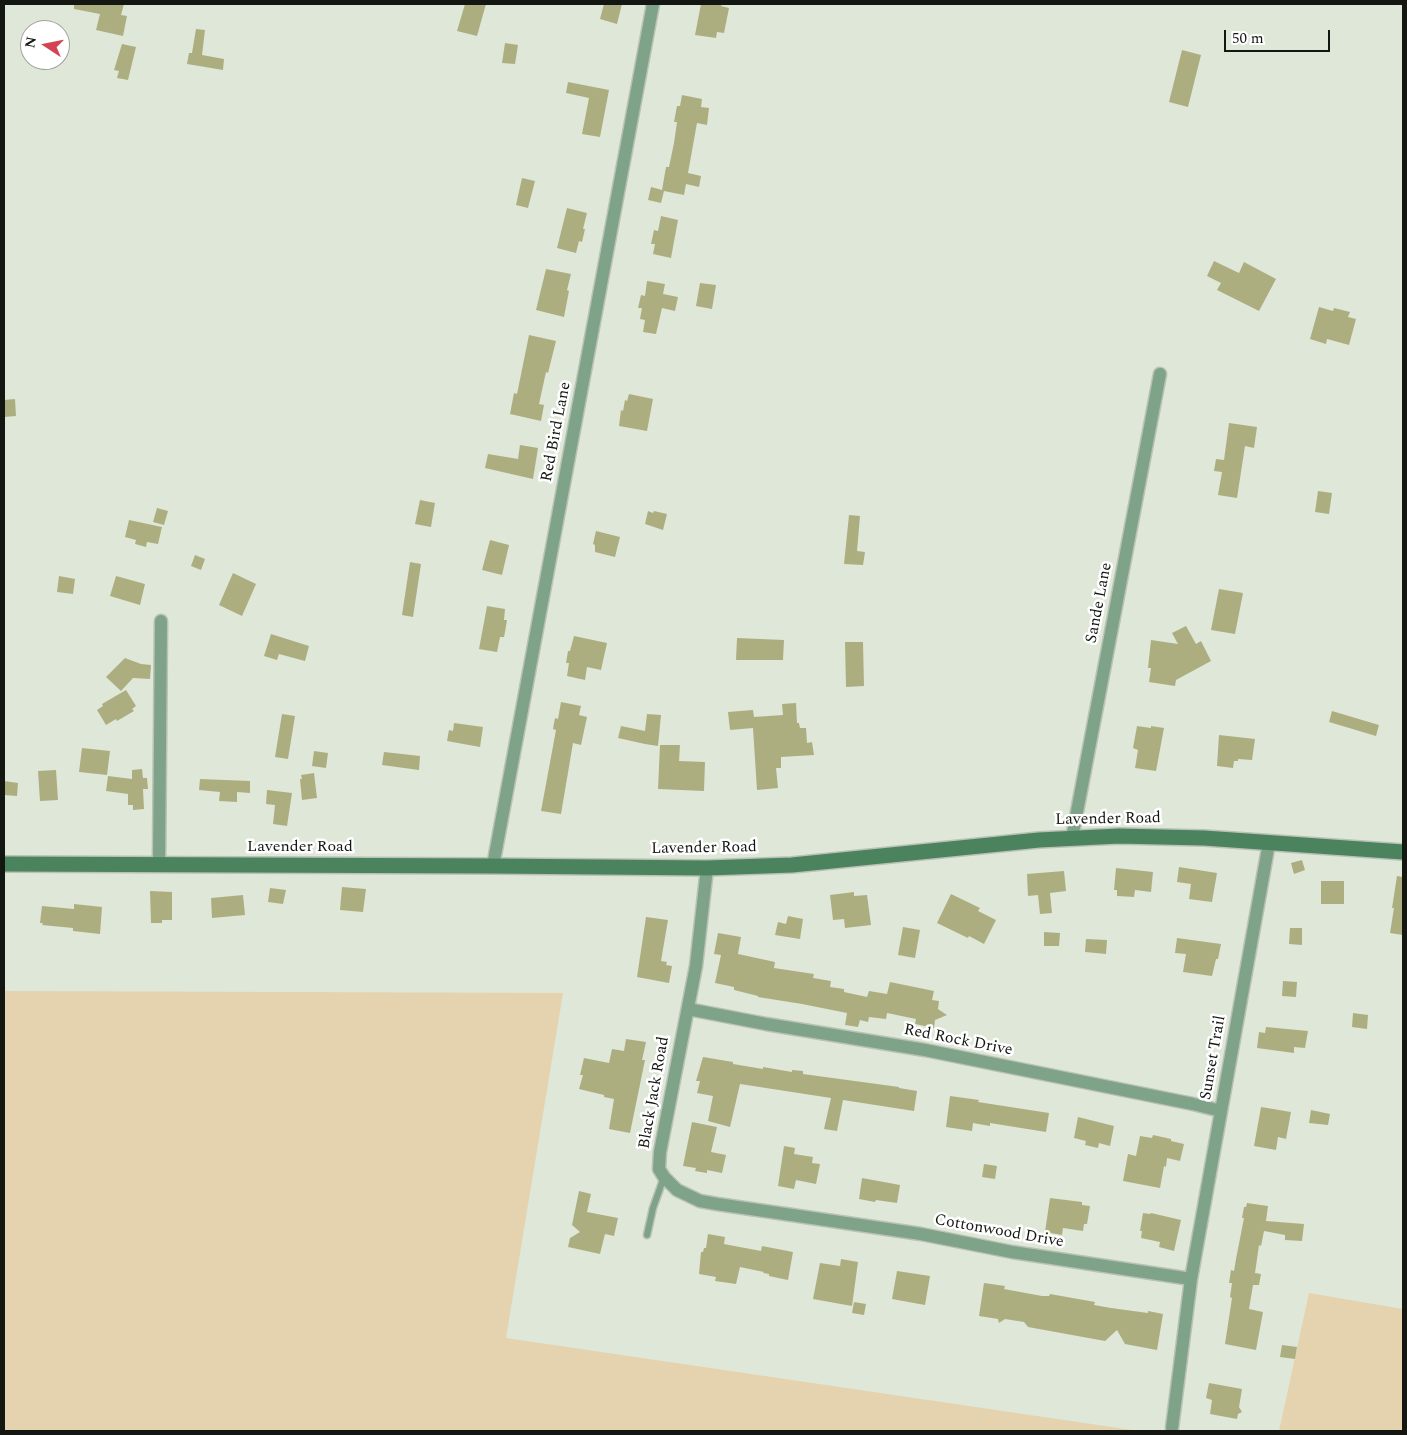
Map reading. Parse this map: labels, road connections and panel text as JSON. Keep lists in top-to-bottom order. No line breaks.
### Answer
{"streets":{"street":["Red Bird Lane","Sande Lane","Lavender Road","Red Rock Drive","Sunset Trail","Black Jack Road","Cottonwood Drive"]},"crossings":[["Red Bird Lane","Lavender Road"],["Sande Lane","Lavender Road"],["Lavender Road","Sunset Trail"],["Lavender Road","Black Jack Road"],["Red Rock Drive","Sunset Trail"],["Red Rock Drive","Black Jack Road"],["Sunset Trail","Cottonwood Drive"],["Black Jack Road","Cottonwood Drive"]],"scale_bar":"50 m","north":"left"}
